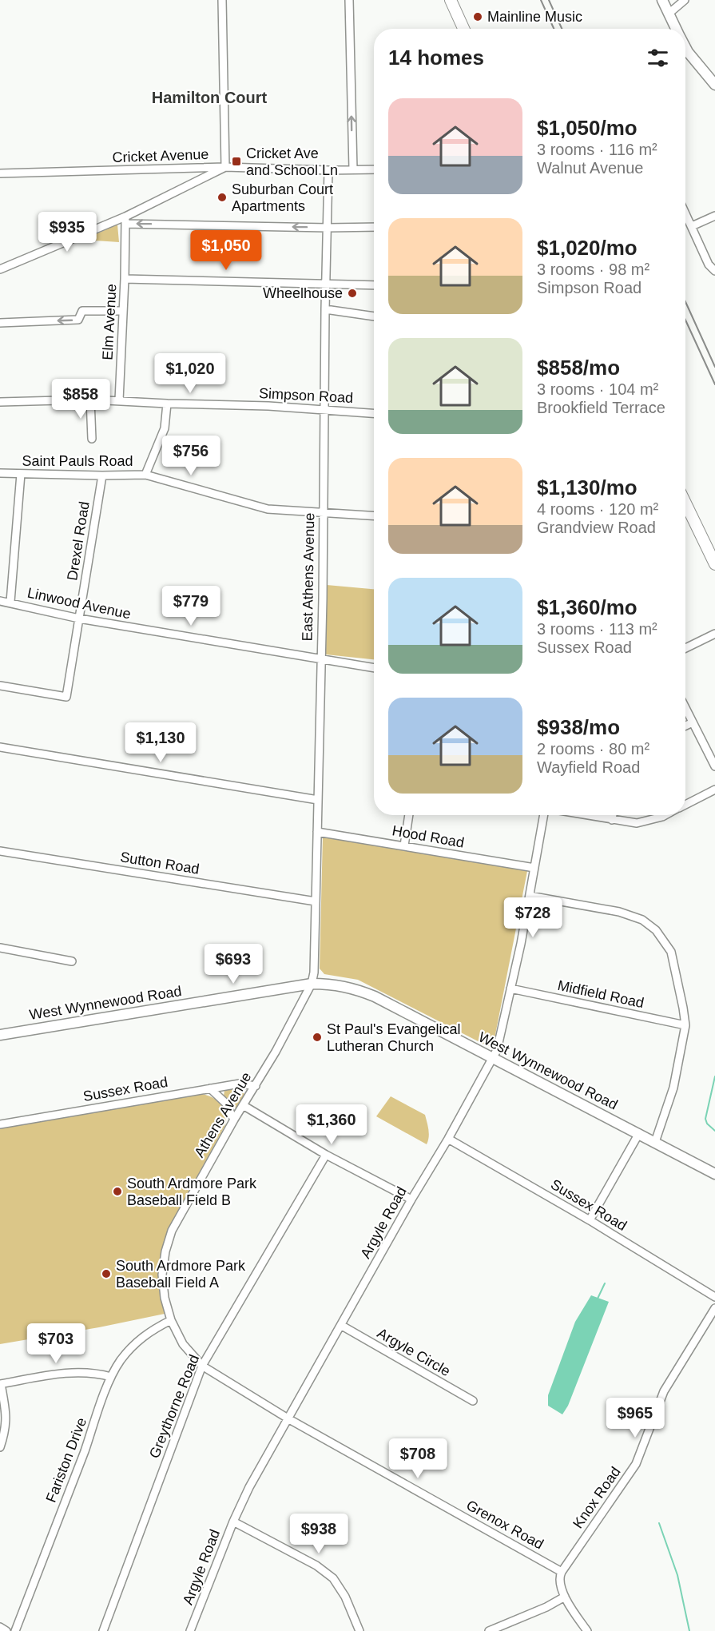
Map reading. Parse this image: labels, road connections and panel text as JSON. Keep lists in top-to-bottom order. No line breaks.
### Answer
{"streets":{"main road":["West Wynnewood Road"],"street":["Cricket Avenue","Elm Avenue","Simpson Road","Saint Pauls Road","Drexel Road","East Athens Avenue","Linwood Avenue","Hood Road","Sutton Road","Midfield Road","Sussex Road","Athens Avenue","Argyle Road","Argyle Circle","Greythorne Road","Fariston Drive","Knox Road","Grenox Road"]},"crossings":[["Cricket Avenue","East Athens Avenue"],["Elm Avenue","Simpson Road"],["Simpson Road","East Athens Avenue"],["Saint Pauls Road","Drexel Road"],["Saint Pauls Road","East Athens Avenue"],["Drexel Road","Linwood Avenue"],["East Athens Avenue","Linwood Avenue"],["East Athens Avenue","Hood Road"],["East Athens Avenue","Sutton Road"],["East Athens Avenue","West Wynnewood Road"],["East Athens Avenue","Athens Avenue"],["Hood Road","Argyle Road"],["Midfield Road","Argyle Road"],["West Wynnewood Road","Athens Avenue"],["West Wynnewood Road","Argyle Road"],["Sussex Road","Athens Avenue"],["Sussex Road","Argyle Road"],["Athens Avenue","Greythorne Road"],["Athens Avenue","Fariston Drive"],["Athens Avenue","Grenox Road"],["Argyle Road","Argyle Circle"],["Argyle Road","Grenox Road"],["Greythorne Road","Grenox Road"],["Knox Road","Grenox Road"]],"districts":["Hamilton Court"],"places":{"other":["Mainline Music","Suburban Court Apartments","Wheelhouse","St Paul's Evangelical Lutheran Church","South Ardmore Park Baseball Field B","South Ardmore Park Baseball Field A"],"transit":["Cricket Ave and School Ln"]},"page":{"heading":"14 homes","list":[{"name":"$1,050/mo","note":"3 rooms · 116 m² · Walnut Avenue"},{"name":"$1,020/mo","note":"3 rooms · 98 m² · Simpson Road"},{"name":"$858/mo","note":"3 rooms · 104 m² · Brookfield Terrace"},{"name":"$1,130/mo","note":"4 rooms · 120 m² · Grandview Road"},{"name":"$1,360/mo","note":"3 rooms · 113 m² · Sussex Road"},{"name":"$938/mo","note":"2 rooms · 80 m² · Wayfield Road"}],"price":["$935","$1,050","$1,020","$858","$756","$779","$1,130","$728","$693","$1,360","$703","$965","$708","$938"]}}
